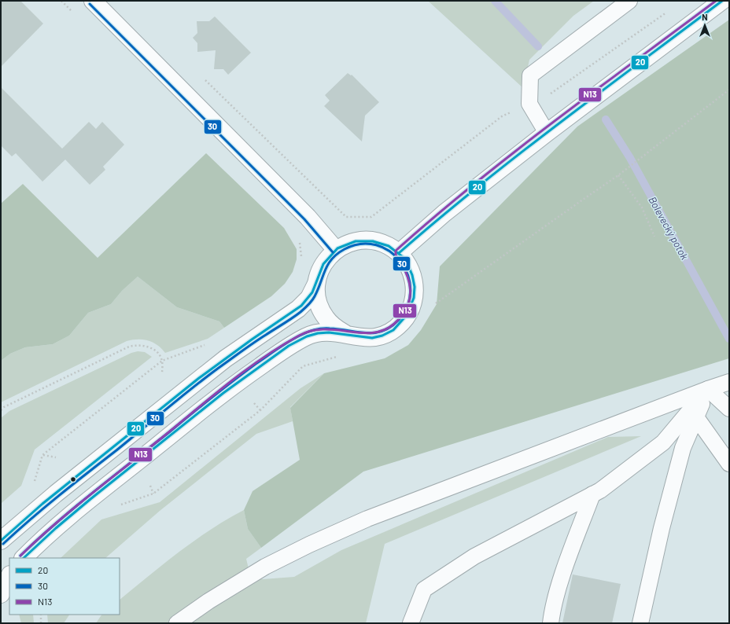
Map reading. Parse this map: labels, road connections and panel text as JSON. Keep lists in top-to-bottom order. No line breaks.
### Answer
{"water":["Bolevecký potok"],"lines":["transit line 20","transit line N13","transit line 30"],"legend":["20","30","N13"],"north":"top"}
